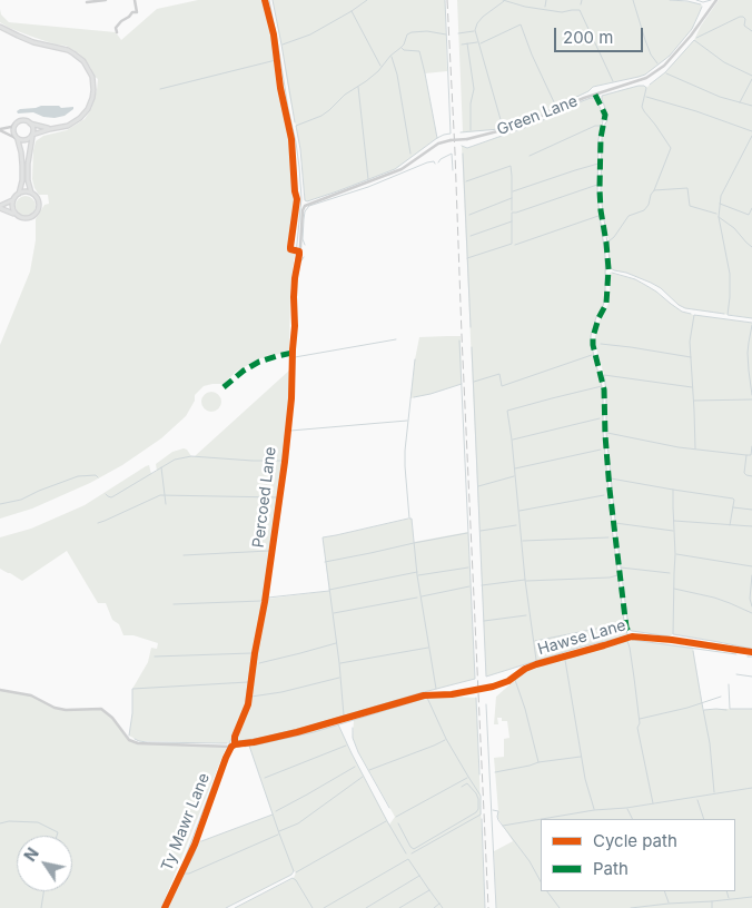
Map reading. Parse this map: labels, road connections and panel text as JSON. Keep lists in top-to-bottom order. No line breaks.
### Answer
{"streets":{"street":["Green Lane","Hawse Lane","Ty Mawr Lane"],"cycle path":["Percoed Lane"]},"crossings":[["Hawse Lane","Ty Mawr Lane"]],"legend":["Cycle path","Path"],"scale_bar":"200 m","north":"top left"}
